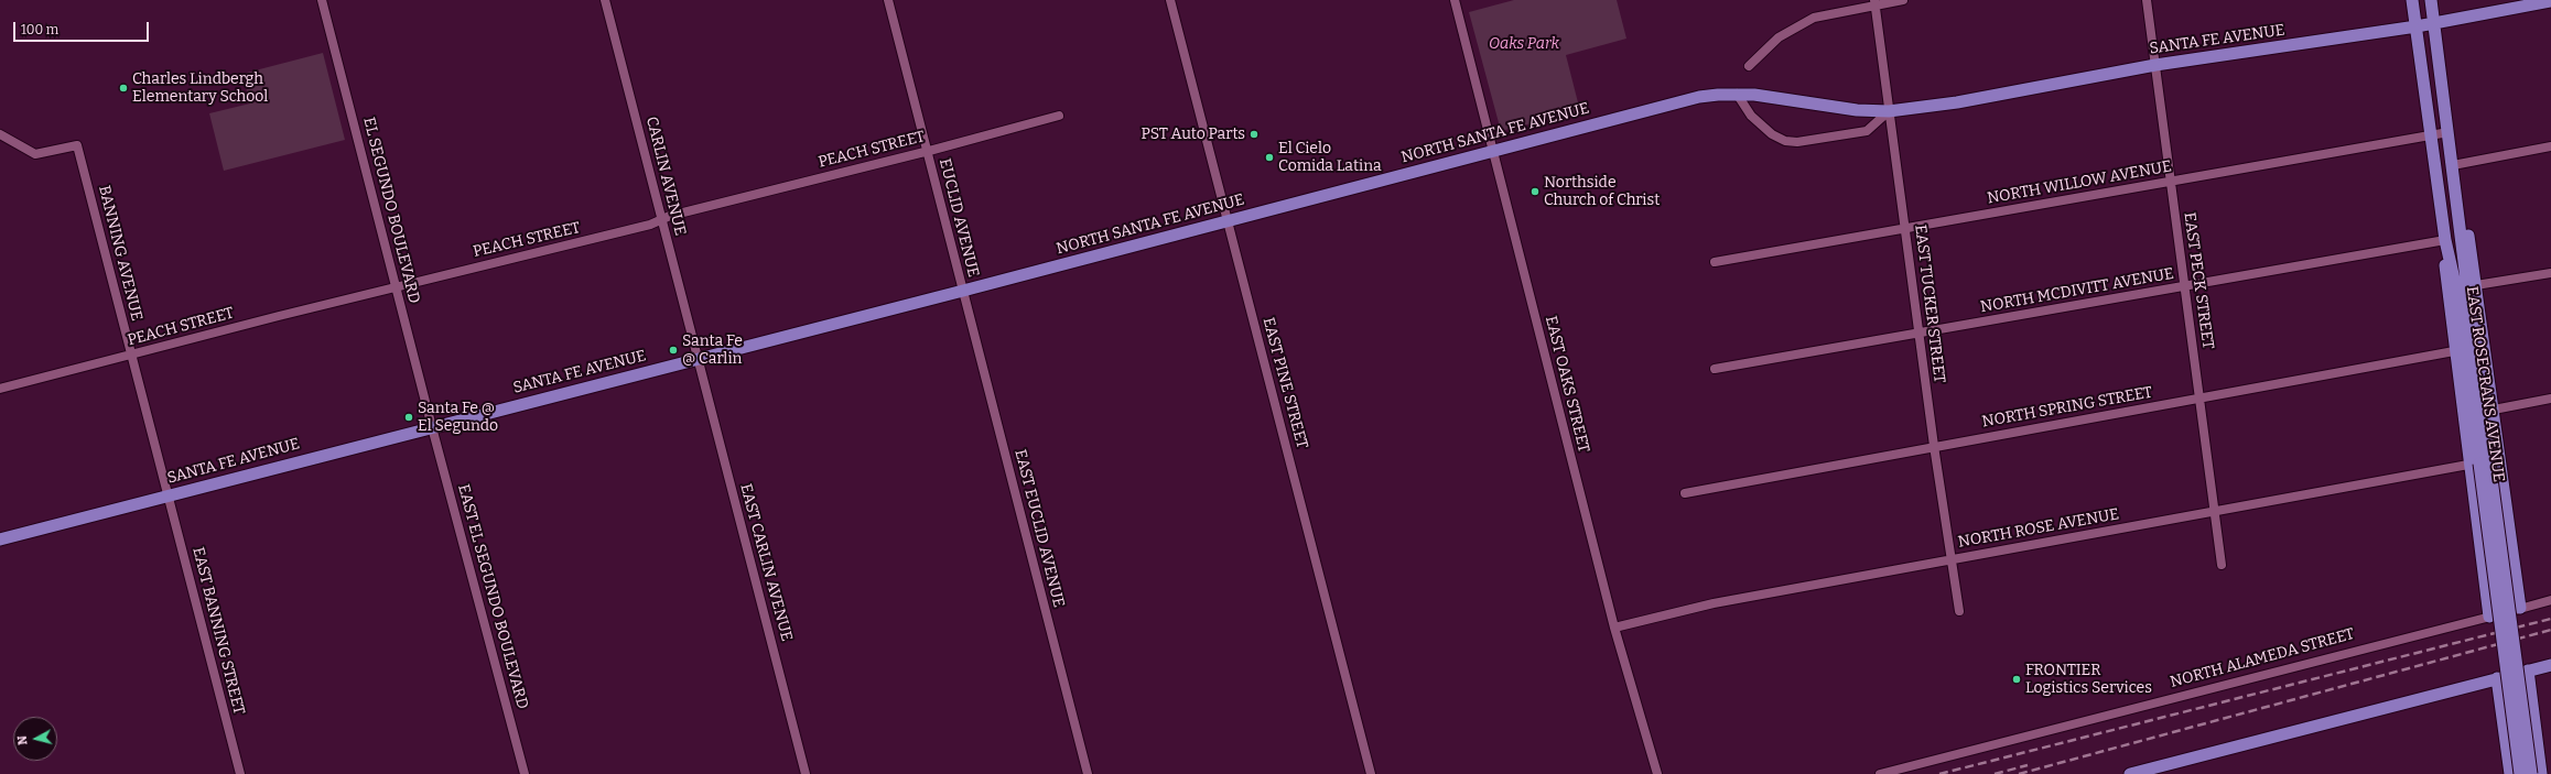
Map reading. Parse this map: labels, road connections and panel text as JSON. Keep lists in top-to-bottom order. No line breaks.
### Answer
{"streets":{"main road":["SANTA FE AVENUE","NORTH SANTA FE AVENUE","EAST ROSECRANS AVENUE"],"street":["PEACH STREET","CARLIN AVENUE","NORTH WILLOW AVENUE","EL SEGUNDO BOULEVARD","EUCLID AVENUE","BANNING AVENUE","EAST PECK STREET","NORTH MCDIVITT AVENUE","EAST TUCKER STREET","EAST PINE STREET","EAST OAKS STREET","NORTH SPRING STREET","EAST EUCLID AVENUE","NORTH ROSE AVENUE","EAST CARLIN AVENUE","EAST EL SEGUNDO BOULEVARD","EAST BANNING STREET","NORTH ALAMEDA STREET"]},"crossings":[["SANTA FE AVENUE","NORTH SANTA FE AVENUE"],["SANTA FE AVENUE","CARLIN AVENUE"],["SANTA FE AVENUE","EL SEGUNDO BOULEVARD"],["SANTA FE AVENUE","EUCLID AVENUE"],["SANTA FE AVENUE","BANNING AVENUE"],["SANTA FE AVENUE","EAST PECK STREET"],["SANTA FE AVENUE","EAST TUCKER STREET"],["SANTA FE AVENUE","EAST ROSECRANS AVENUE"],["SANTA FE AVENUE","EAST EUCLID AVENUE"],["SANTA FE AVENUE","EAST CARLIN AVENUE"],["SANTA FE AVENUE","EAST EL SEGUNDO BOULEVARD"],["SANTA FE AVENUE","EAST BANNING STREET"],["NORTH SANTA FE AVENUE","EUCLID AVENUE"],["NORTH SANTA FE AVENUE","EAST TUCKER STREET"],["NORTH SANTA FE AVENUE","EAST PINE STREET"],["NORTH SANTA FE AVENUE","EAST OAKS STREET"],["NORTH SANTA FE AVENUE","EAST EUCLID AVENUE"],["PEACH STREET","CARLIN AVENUE"],["PEACH STREET","EL SEGUNDO BOULEVARD"],["PEACH STREET","EUCLID AVENUE"],["PEACH STREET","BANNING AVENUE"],["CARLIN AVENUE","EAST CARLIN AVENUE"],["NORTH WILLOW AVENUE","EAST PECK STREET"],["NORTH WILLOW AVENUE","EAST TUCKER STREET"],["NORTH WILLOW AVENUE","EAST ROSECRANS AVENUE"],["EL SEGUNDO BOULEVARD","EAST EL SEGUNDO BOULEVARD"],["EUCLID AVENUE","EAST EUCLID AVENUE"],["BANNING AVENUE","EAST BANNING STREET"],["EAST PECK STREET","NORTH MCDIVITT AVENUE"],["EAST PECK STREET","NORTH SPRING STREET"],["EAST PECK STREET","NORTH ROSE AVENUE"],["NORTH MCDIVITT AVENUE","EAST TUCKER STREET"],["NORTH MCDIVITT AVENUE","EAST ROSECRANS AVENUE"],["EAST TUCKER STREET","NORTH SPRING STREET"],["EAST TUCKER STREET","NORTH ROSE AVENUE"],["EAST OAKS STREET","NORTH ROSE AVENUE"],["EAST ROSECRANS AVENUE","NORTH ROSE AVENUE"]],"parks":["Oaks Park"],"places":["Charles Lindbergh Elementary School","PST Auto Parts","El Cielo Comida Latina","Northside Church of Christ","Santa Fe @ Carlin","Santa Fe @ El Segundo","FRONTIER Logistics Services"],"scale_bar":"100 m","north":"left"}
